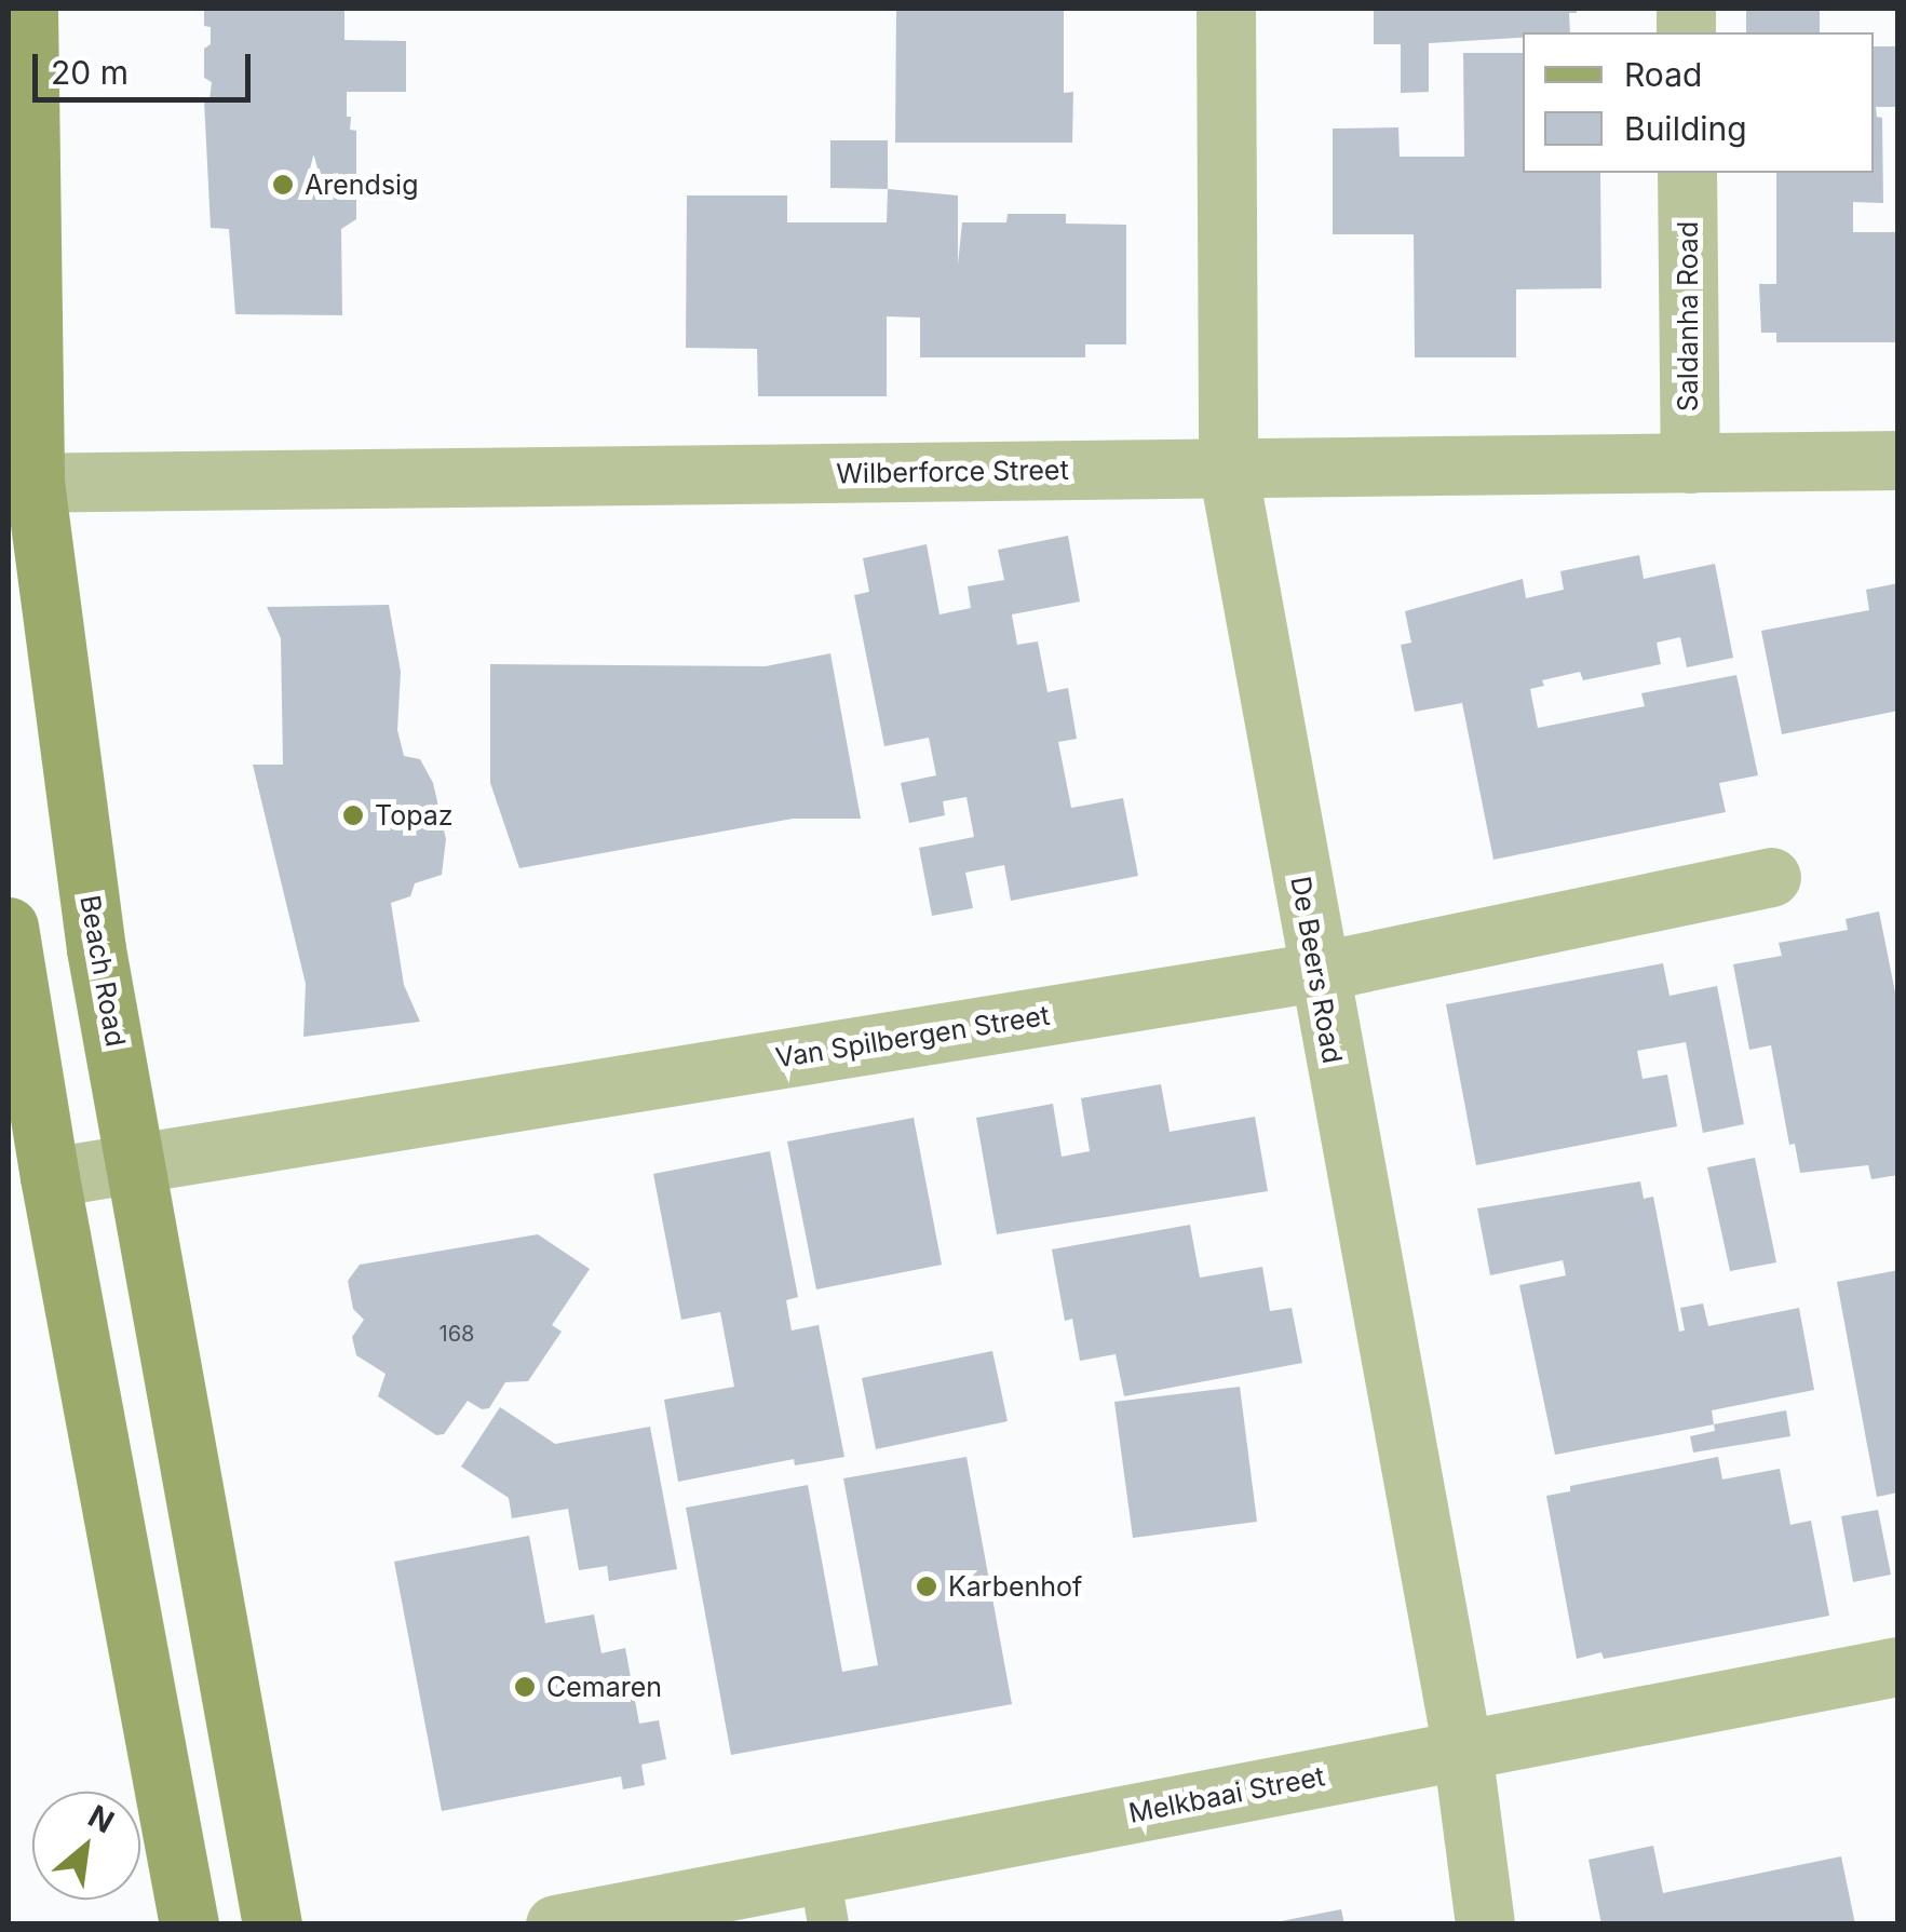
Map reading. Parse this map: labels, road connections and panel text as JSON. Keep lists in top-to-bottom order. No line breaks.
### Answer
{"streets":{"main road":["Beach Road"],"street":["Saldanha Road","Wilberforce Street","De Beers Road","Van Spilbergen Street","Melkbaai Street"]},"crossings":[["Saldanha Road","Wilberforce Street"],["Wilberforce Street","De Beers Road"],["Wilberforce Street","Beach Road"],["De Beers Road","Van Spilbergen Street"],["De Beers Road","Melkbaai Street"],["Beach Road","Van Spilbergen Street"]],"places":["Arendsig","Topaz","Karbenhof","Cemaren"],"house_numbers":["168"],"legend":["Road","Building"],"scale_bar":"20 m","north":"top right"}
